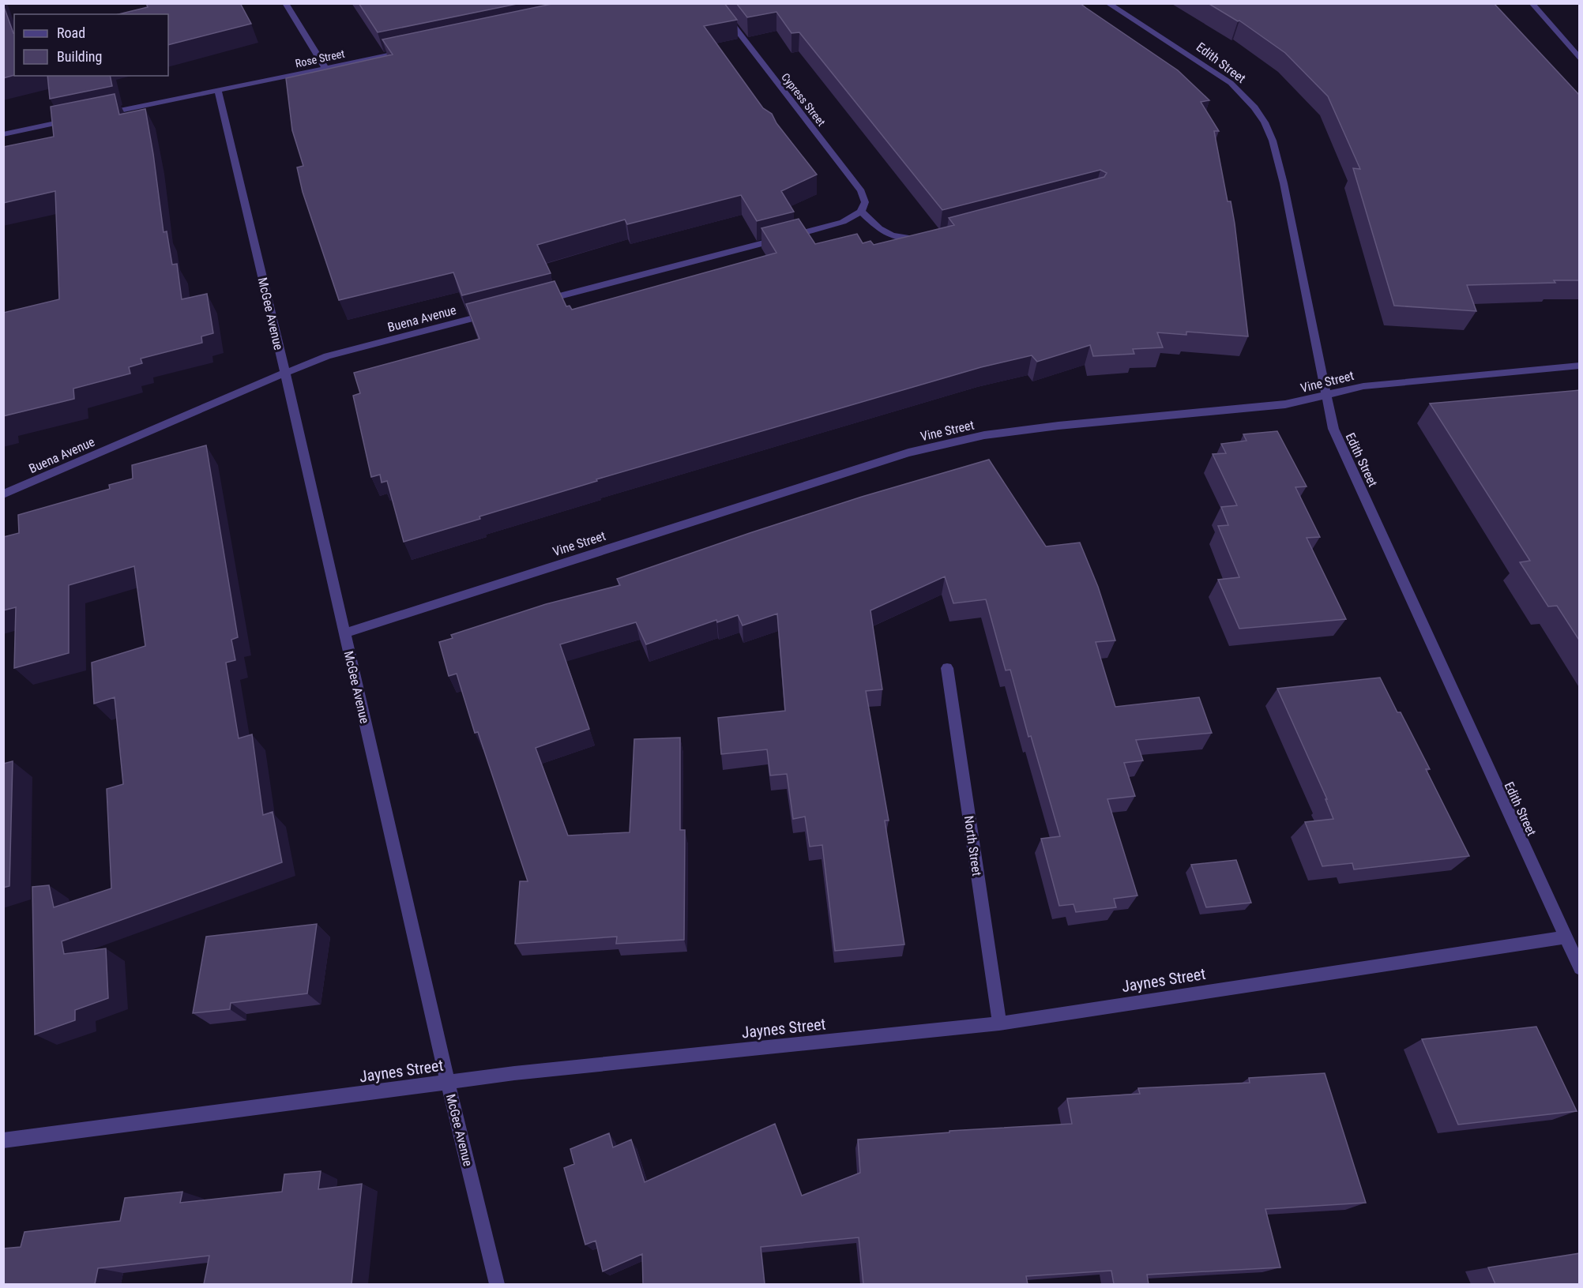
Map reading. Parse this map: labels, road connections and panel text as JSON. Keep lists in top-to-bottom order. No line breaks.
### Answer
{"streets":{"street":["Rose Street","Edith Street","Cypress Street","McGee Avenue","Buena Avenue","Vine Street","North Street","Jaynes Street"]},"crossings":[["Rose Street","McGee Avenue"],["Edith Street","Vine Street"],["Edith Street","Jaynes Street"],["McGee Avenue","Buena Avenue"],["McGee Avenue","Vine Street"],["McGee Avenue","Jaynes Street"],["North Street","Jaynes Street"]],"legend":["Road","Building"]}
